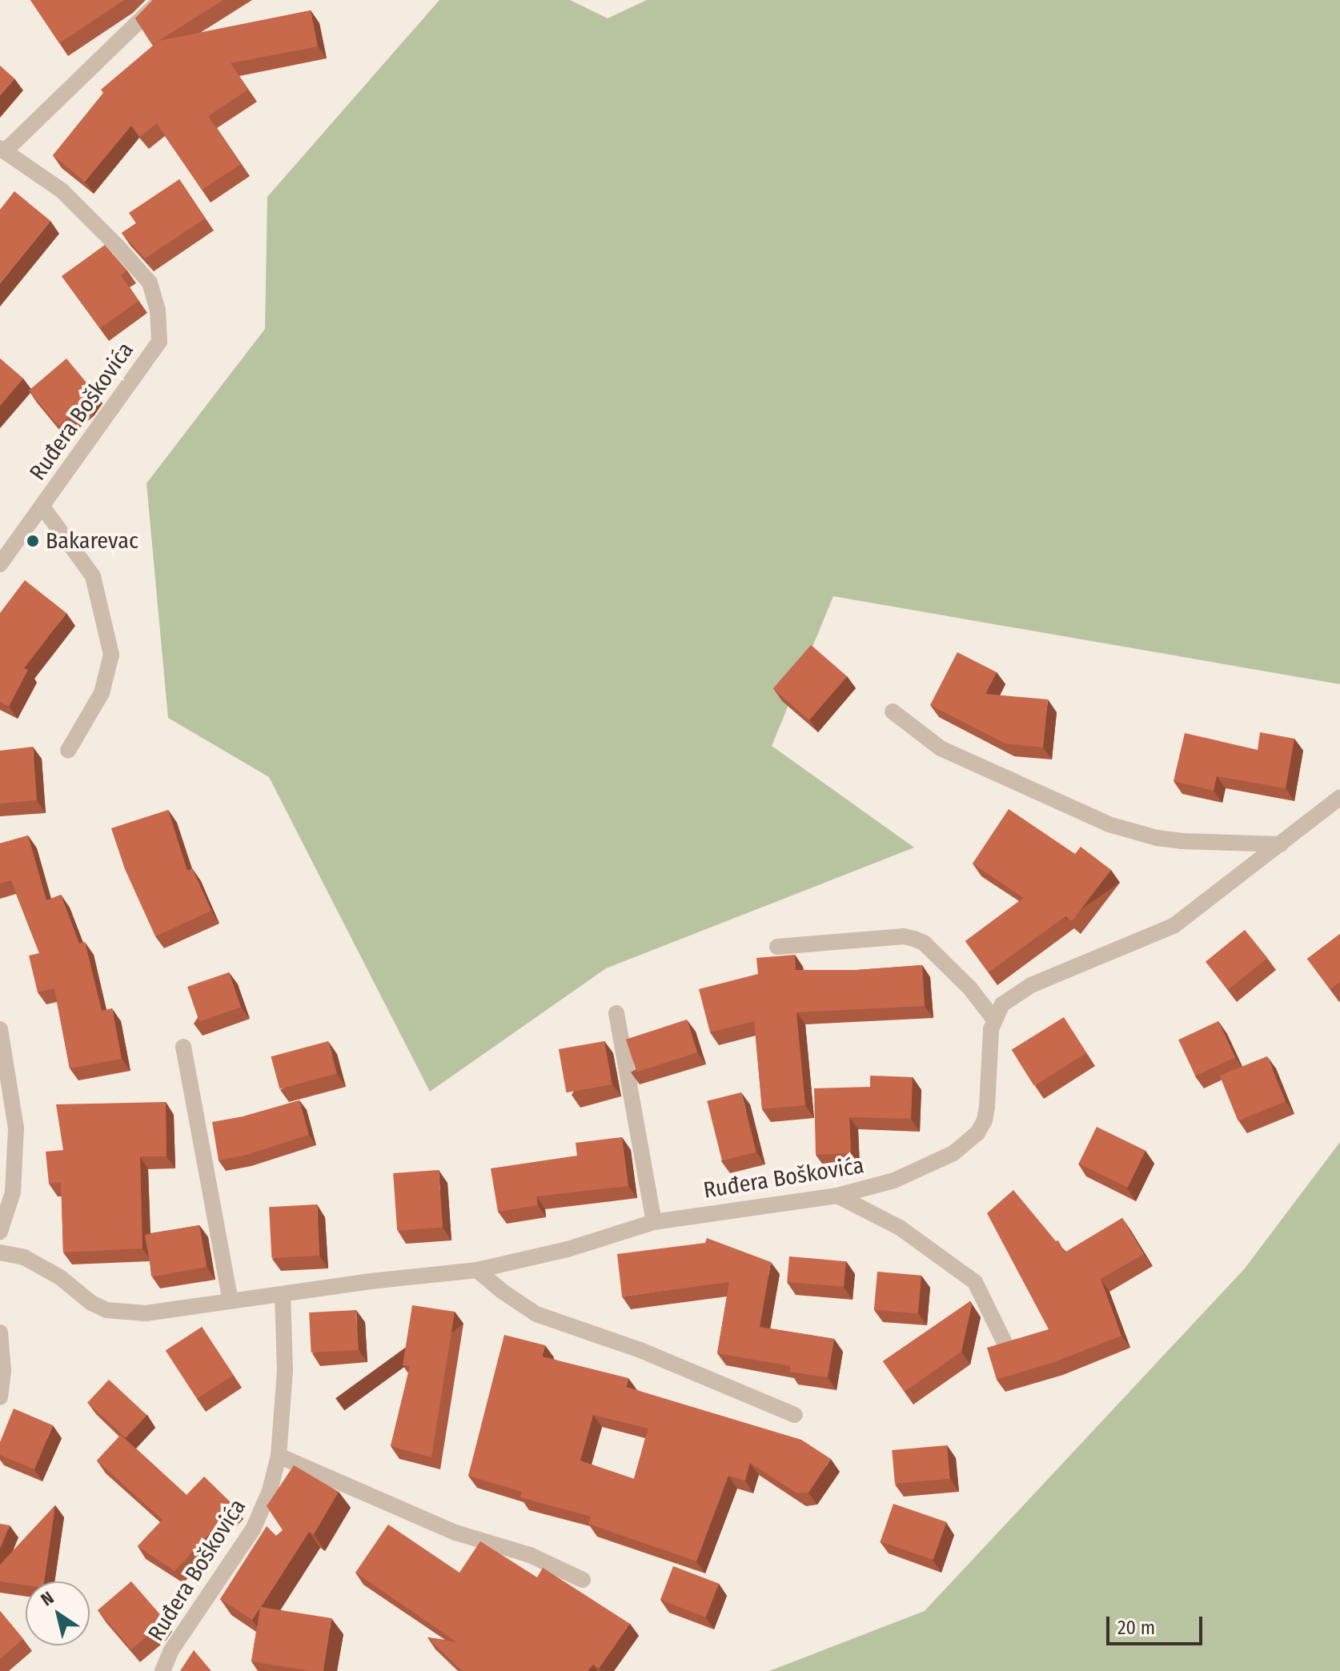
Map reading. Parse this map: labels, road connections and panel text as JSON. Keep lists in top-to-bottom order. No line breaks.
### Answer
{"streets":{"street":["Ruđera Boškovića"]},"places":["Bakarevac"],"scale_bar":"20 m","north":"top left"}
